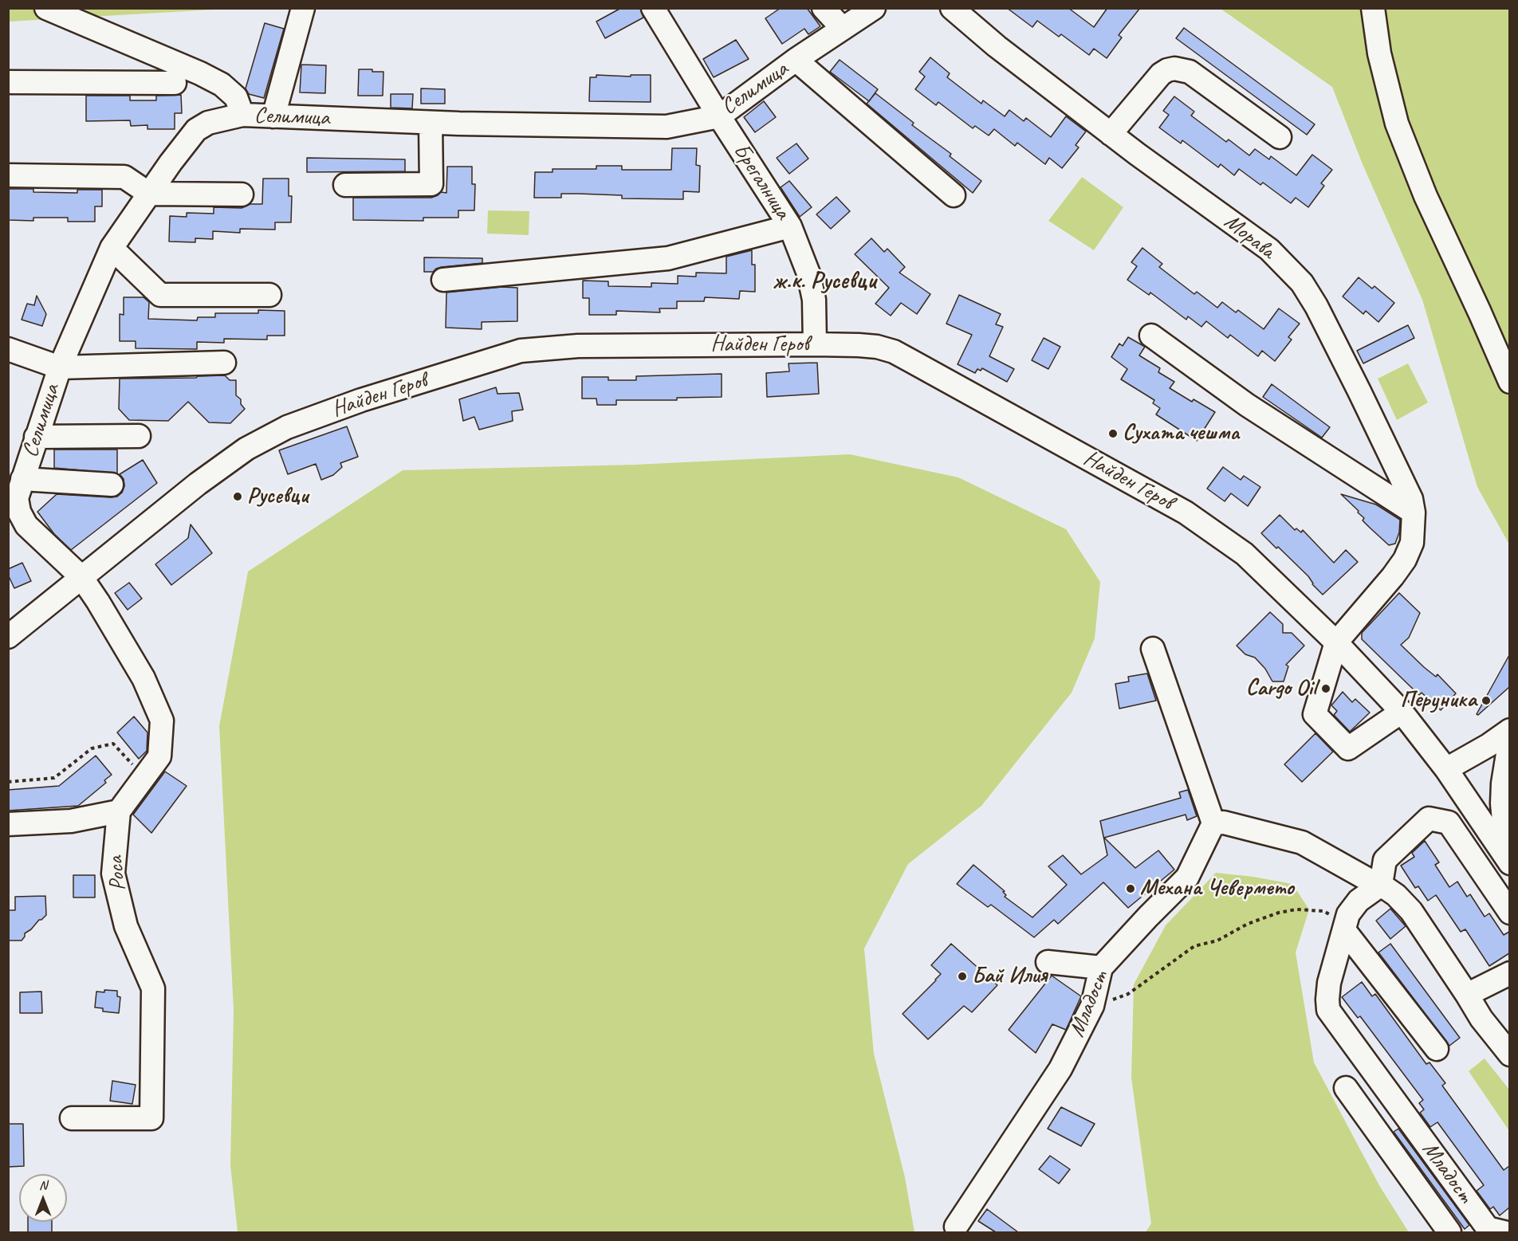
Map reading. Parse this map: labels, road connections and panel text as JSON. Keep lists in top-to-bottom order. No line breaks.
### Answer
{"streets":{"street":["Селимица","Брегалница","Морава","Найден Геров","Роса","Младост"]},"crossings":[["Селимица","Брегалница"],["Селимица","Найден Геров"],["Брегалница","Найден Геров"],["Морава","Найден Геров"]],"districts":["ж.к. Русевци"],"places":["Сухата чешма","Русевци","Cargo Oil","Перуника","Механа Чевермето","Бай Илия"],"north":"top"}
